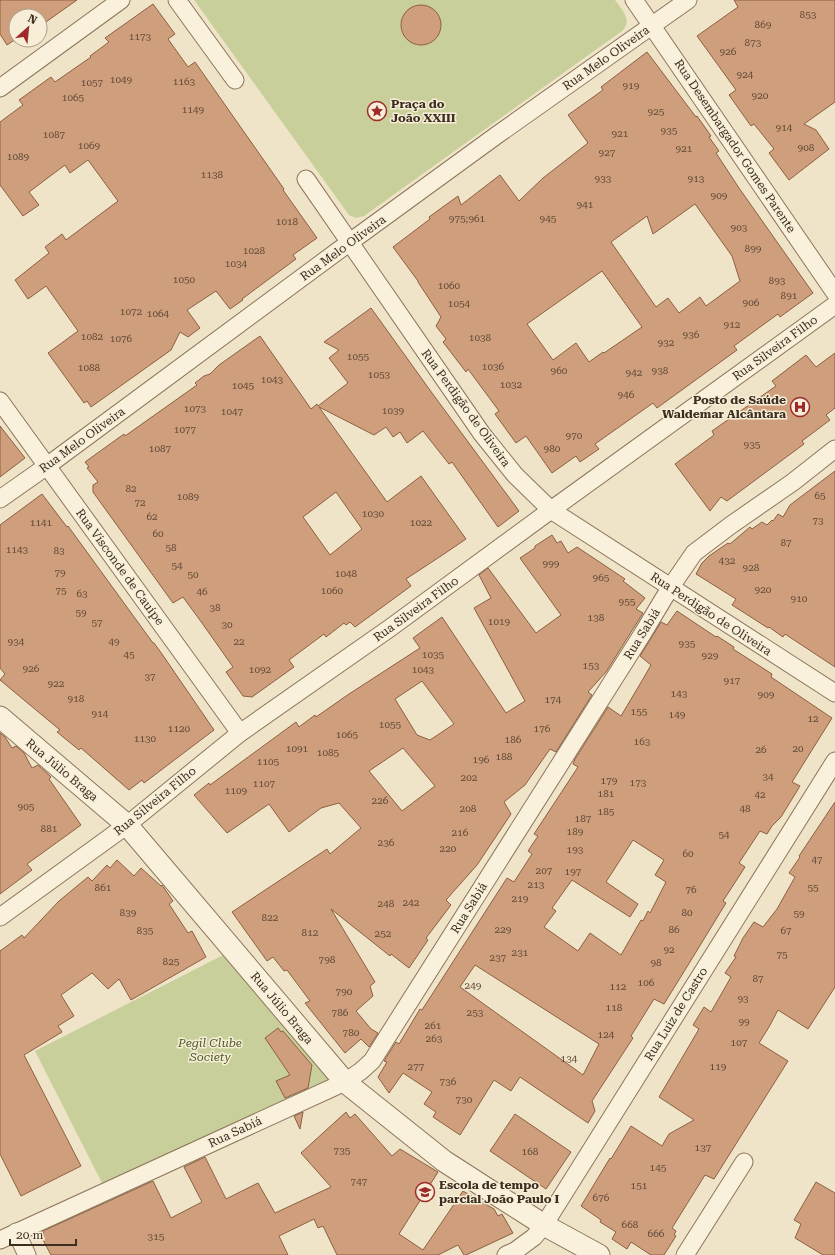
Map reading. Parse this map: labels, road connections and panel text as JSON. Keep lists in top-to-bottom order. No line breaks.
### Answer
{"streets":{"street":["Rua Melo Oliveira","Rua Desembargador Gomes Parente","Rua Silveira Filho","Rua Perdigão de Oliveira","Rua Visconde de Cauípe","Rua Sabiá","Rua Júlio Braga","Rua Luiz de Castro"]},"crossings":[["Rua Melo Oliveira","Rua Desembargador Gomes Parente"],["Rua Melo Oliveira","Rua Perdigão de Oliveira"],["Rua Melo Oliveira","Rua Visconde de Cauípe"],["Rua Silveira Filho","Rua Perdigão de Oliveira"],["Rua Silveira Filho","Rua Visconde de Cauípe"],["Rua Silveira Filho","Rua Júlio Braga"],["Rua Perdigão de Oliveira","Rua Sabiá"],["Rua Sabiá","Rua Júlio Braga"],["Rua Júlio Braga","Rua Luiz de Castro"]],"parks":["Pegil Clube Society"],"places":{"place":["Praça do João XXIII"],"hospital":["Posto de Saúde Waldemar Alcântara"],"school or university":["Escola de tempo parcial João Paulo I"]},"house_numbers":["853","869","1173","873","926","924","1049","1163","1057","919","920","1065","1149","925","914","935","921","1087","1069","908","921","927","1089","1138","933","913","909","941","975;961","945","1018","903","899","1028","1034","1050","893","1060","891","906","1054","1072","1064","912","936","1082","1038","1076","932","1055","1036","1088","960","938","942","1053","1043","1032","1045","946","1073","1039","1047","1077","970","935","1087","980","82","65","1089","72","1030","62","73","1141","1022","60","87","58","1143","83","432","999","54","928","79","1048","50","965","920","75","1060","46","63","910","955","38","59","138","1019","57","30","934","49","22","935","45","1035","929","153","926","1092","1043","37","917","922","143","909","918","174","155","914","149","12","1055","1120","176","1065","1130","186","163","1091","20","26","1085","188","196","1105","34","202","179","173","1107","1109","181","42","226","905","208","48","185","187","881","189","216","54","236","220","193","60","47","207","197","213","861","55","76","219","242","248","839","80","59","822","229","86","835","67","812","252","92","231","75","237","798","825","98","87","106","249","112","790","93","118","786","253","99","261","780","124","263","107","134","277","119","736","730","137","735","168","145","747","151","676","668","666","315"],"scale_bar":"20 m","north":"top right"}
